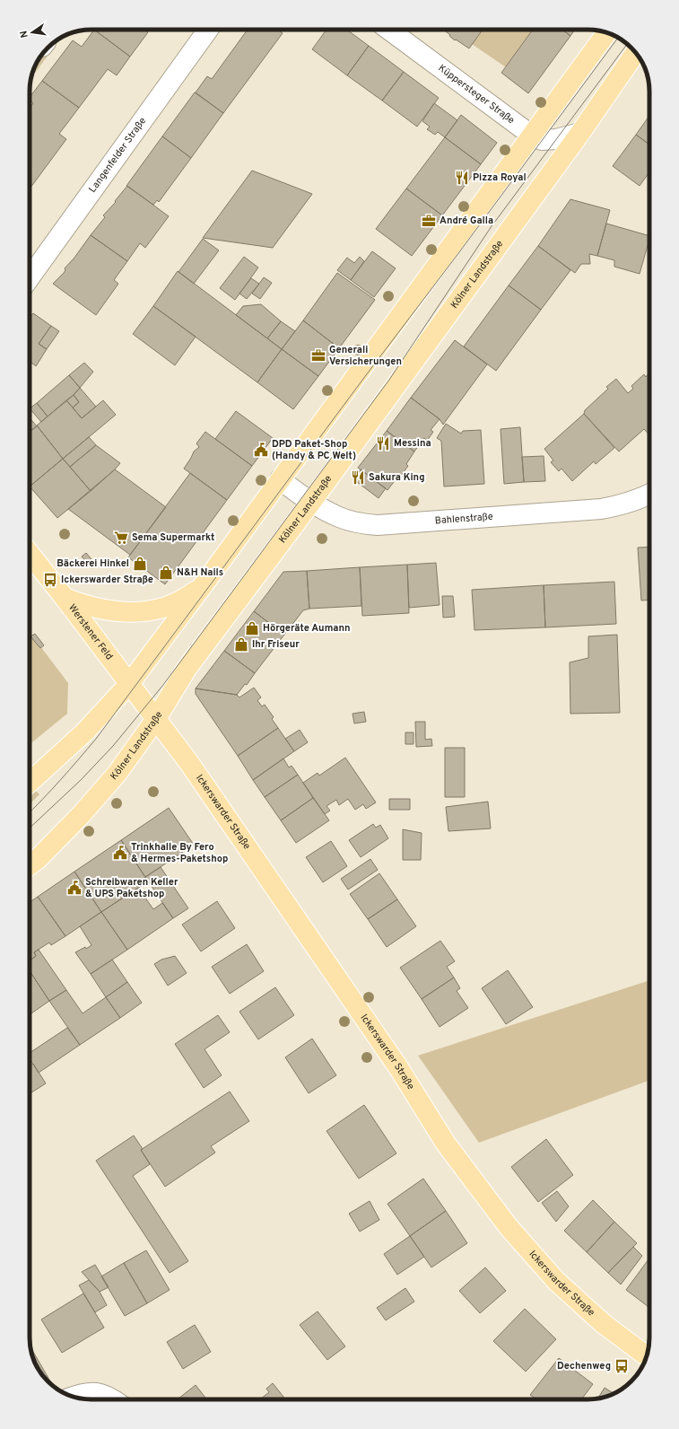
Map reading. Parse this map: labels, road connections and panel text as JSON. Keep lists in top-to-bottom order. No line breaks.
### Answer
{"streets":{"main road":["Kölner Landstraße","Werstener Feld","Ickerswarder Straße"],"street":["Küppersteger Straße","Langenfelder Straße","Bahlenstraße"]},"crossings":[["Küppersteger Straße","Kölner Landstraße"],["Kölner Landstraße","Bahlenstraße"],["Kölner Landstraße","Werstener Feld"],["Kölner Landstraße","Ickerswarder Straße"],["Werstener Feld","Ickerswarder Straße"]],"places":{"restaurant":["Pizza Royal","Messina","Sakura King"],"office":["André Galla","Generali Versicherungen"],"public building":["DPD Paket-Shop (Handy & PC Welt)","Trinkhalle By Fero & Hermes-Paketshop","Schreibwaren Keller & UPS Paketshop"],"supermarket":["Sema Supermarkt"],"shop":["Bäckerei Hinkel","N&H Nails","Hörgeräte Aumann","Ihr Friseur"],"bus stop":["Ickerswarder Straße","Dechenweg"]},"north":"left"}
